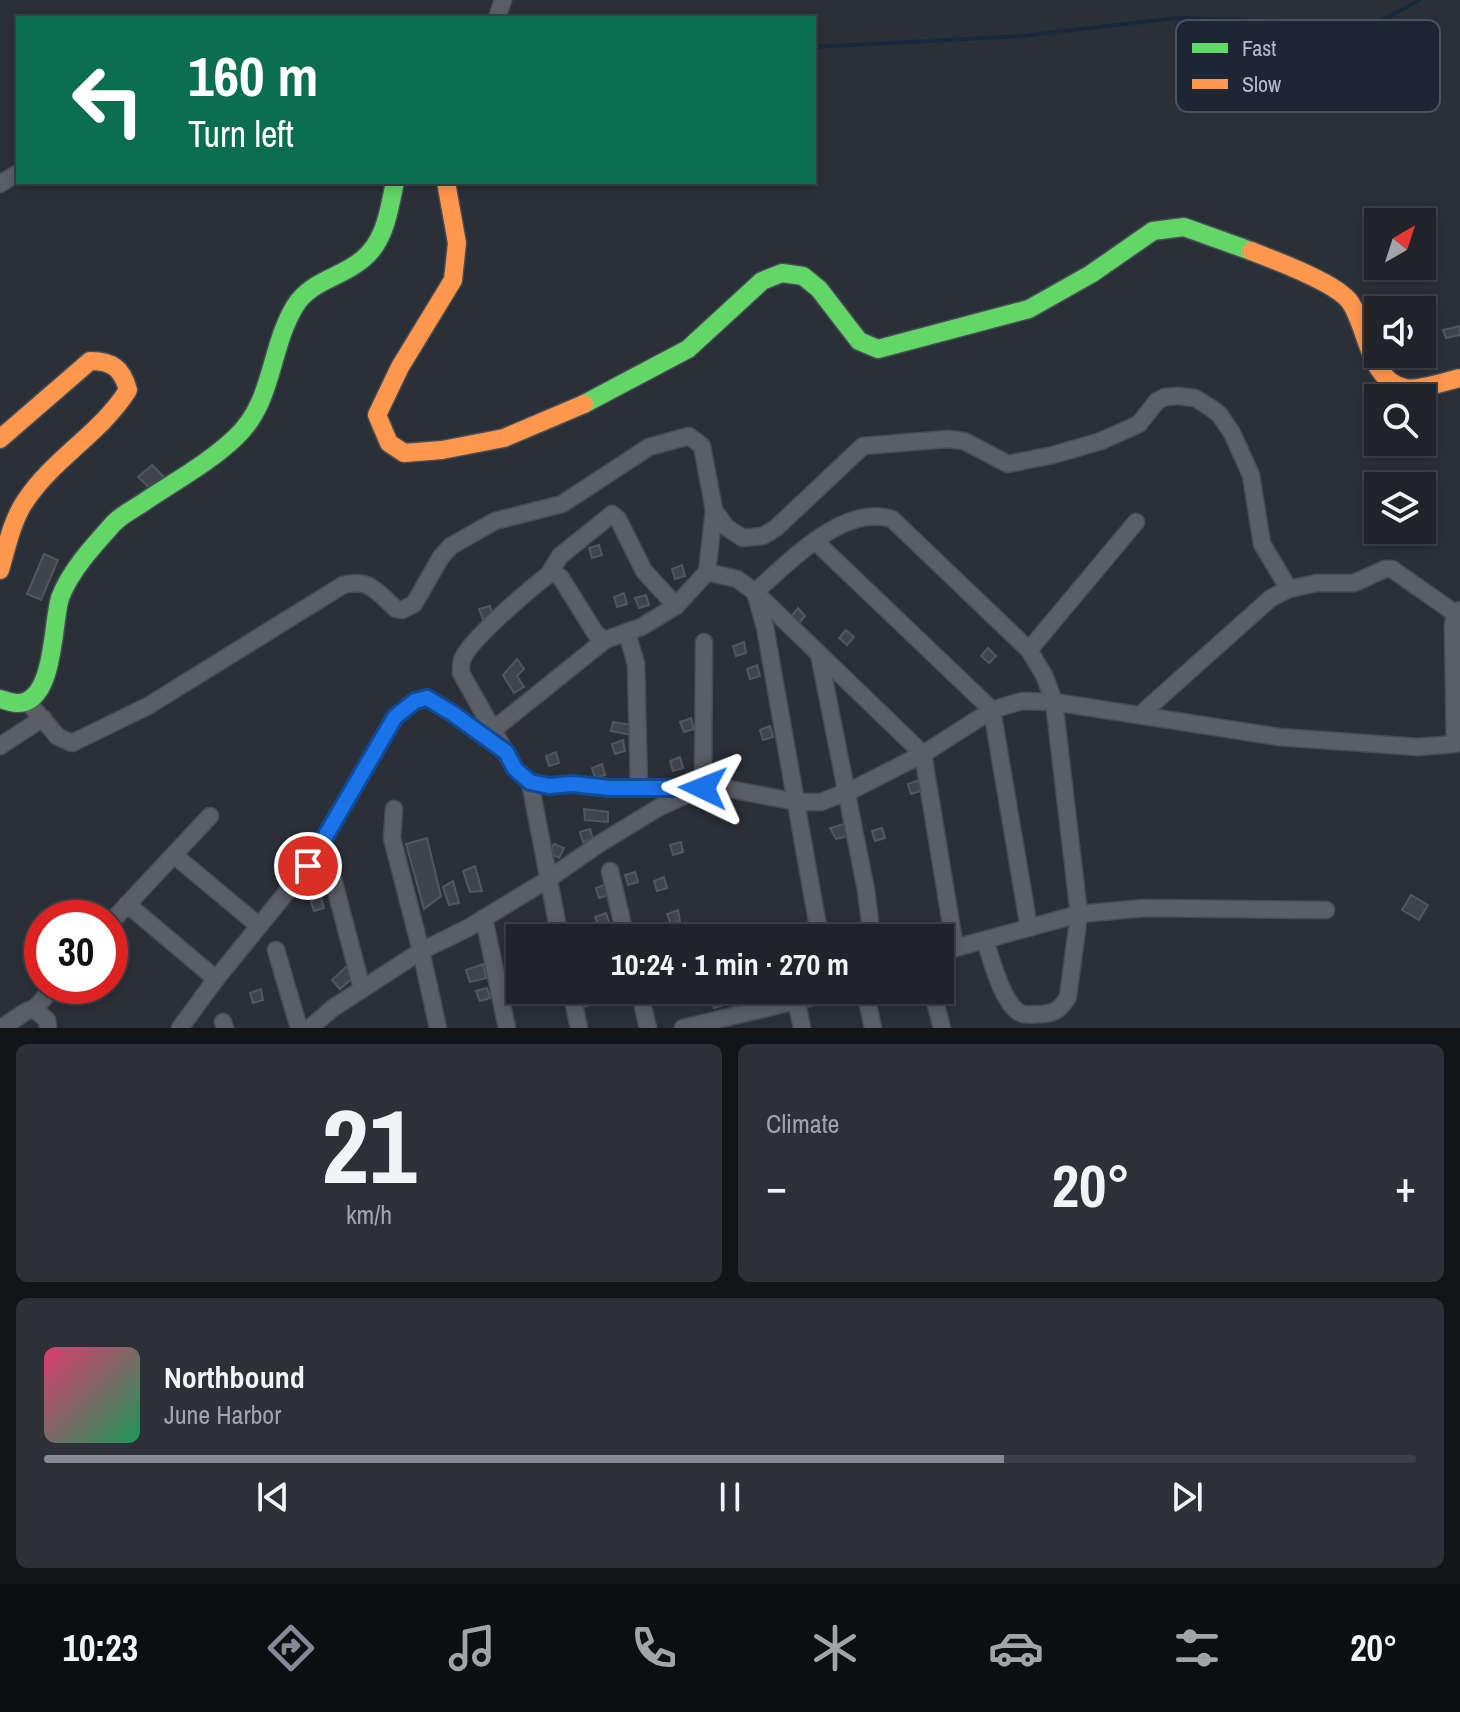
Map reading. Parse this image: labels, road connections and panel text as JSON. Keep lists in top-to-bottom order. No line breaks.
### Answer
{"legend":["Fast","Slow"],"north":"top right","page":{"turn":["160 m","Turn left"],"limit":"30","trip":"10:24 · 1 min · 270 m","tile":[["21","km/h"],"Climate"],"heat":["−","20°","+"],"song":["Northbound","June Harbor"],"tabs":["10:23","20°"]}}
